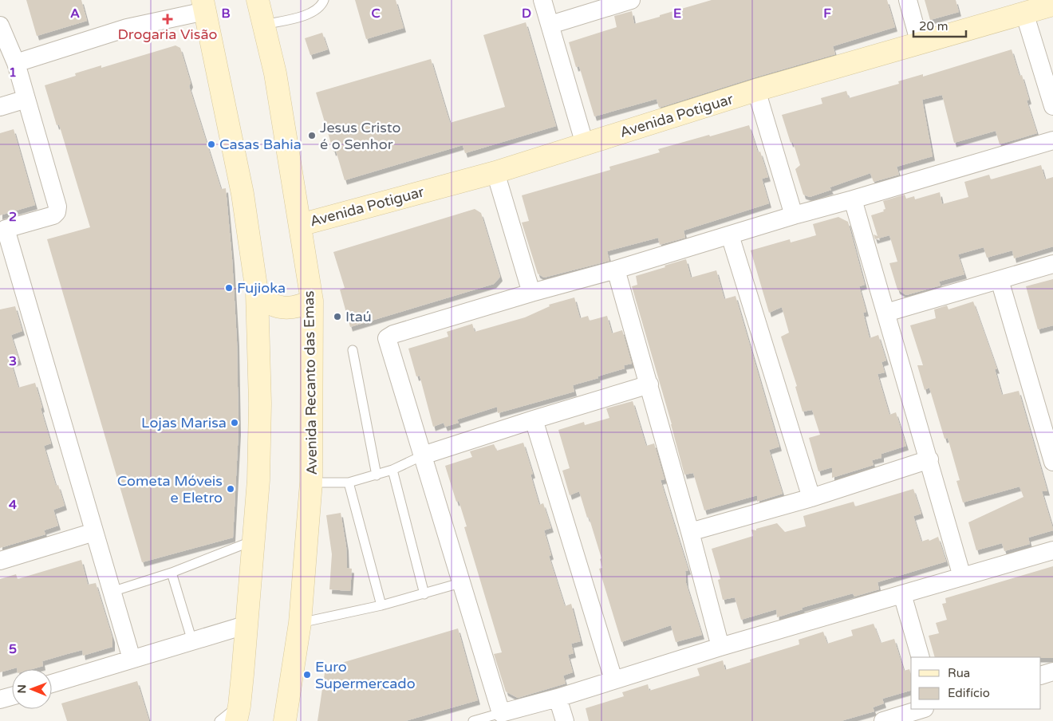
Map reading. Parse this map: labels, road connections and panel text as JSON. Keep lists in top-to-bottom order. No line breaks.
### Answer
{"streets":{"main road":["Avenida Potiguar","Avenida Recanto das Emas"]},"crossings":[["Avenida Potiguar","Avenida Recanto das Emas"]],"places":{"health":["Drogaria Visão"],"other":["Jesus Cristo é o Senhor","Casas Bahia","Fujioka","Itaú","Lojas Marisa","Cometa Móveis e Eletro","Euro Supermercado"]},"legend":["Rua","Edifício"],"scale_bar":"20 m","north":"left","grid":{"columns":["A","B","C","D","E","F"],"rows":["1","2","3","4","5"]}}
